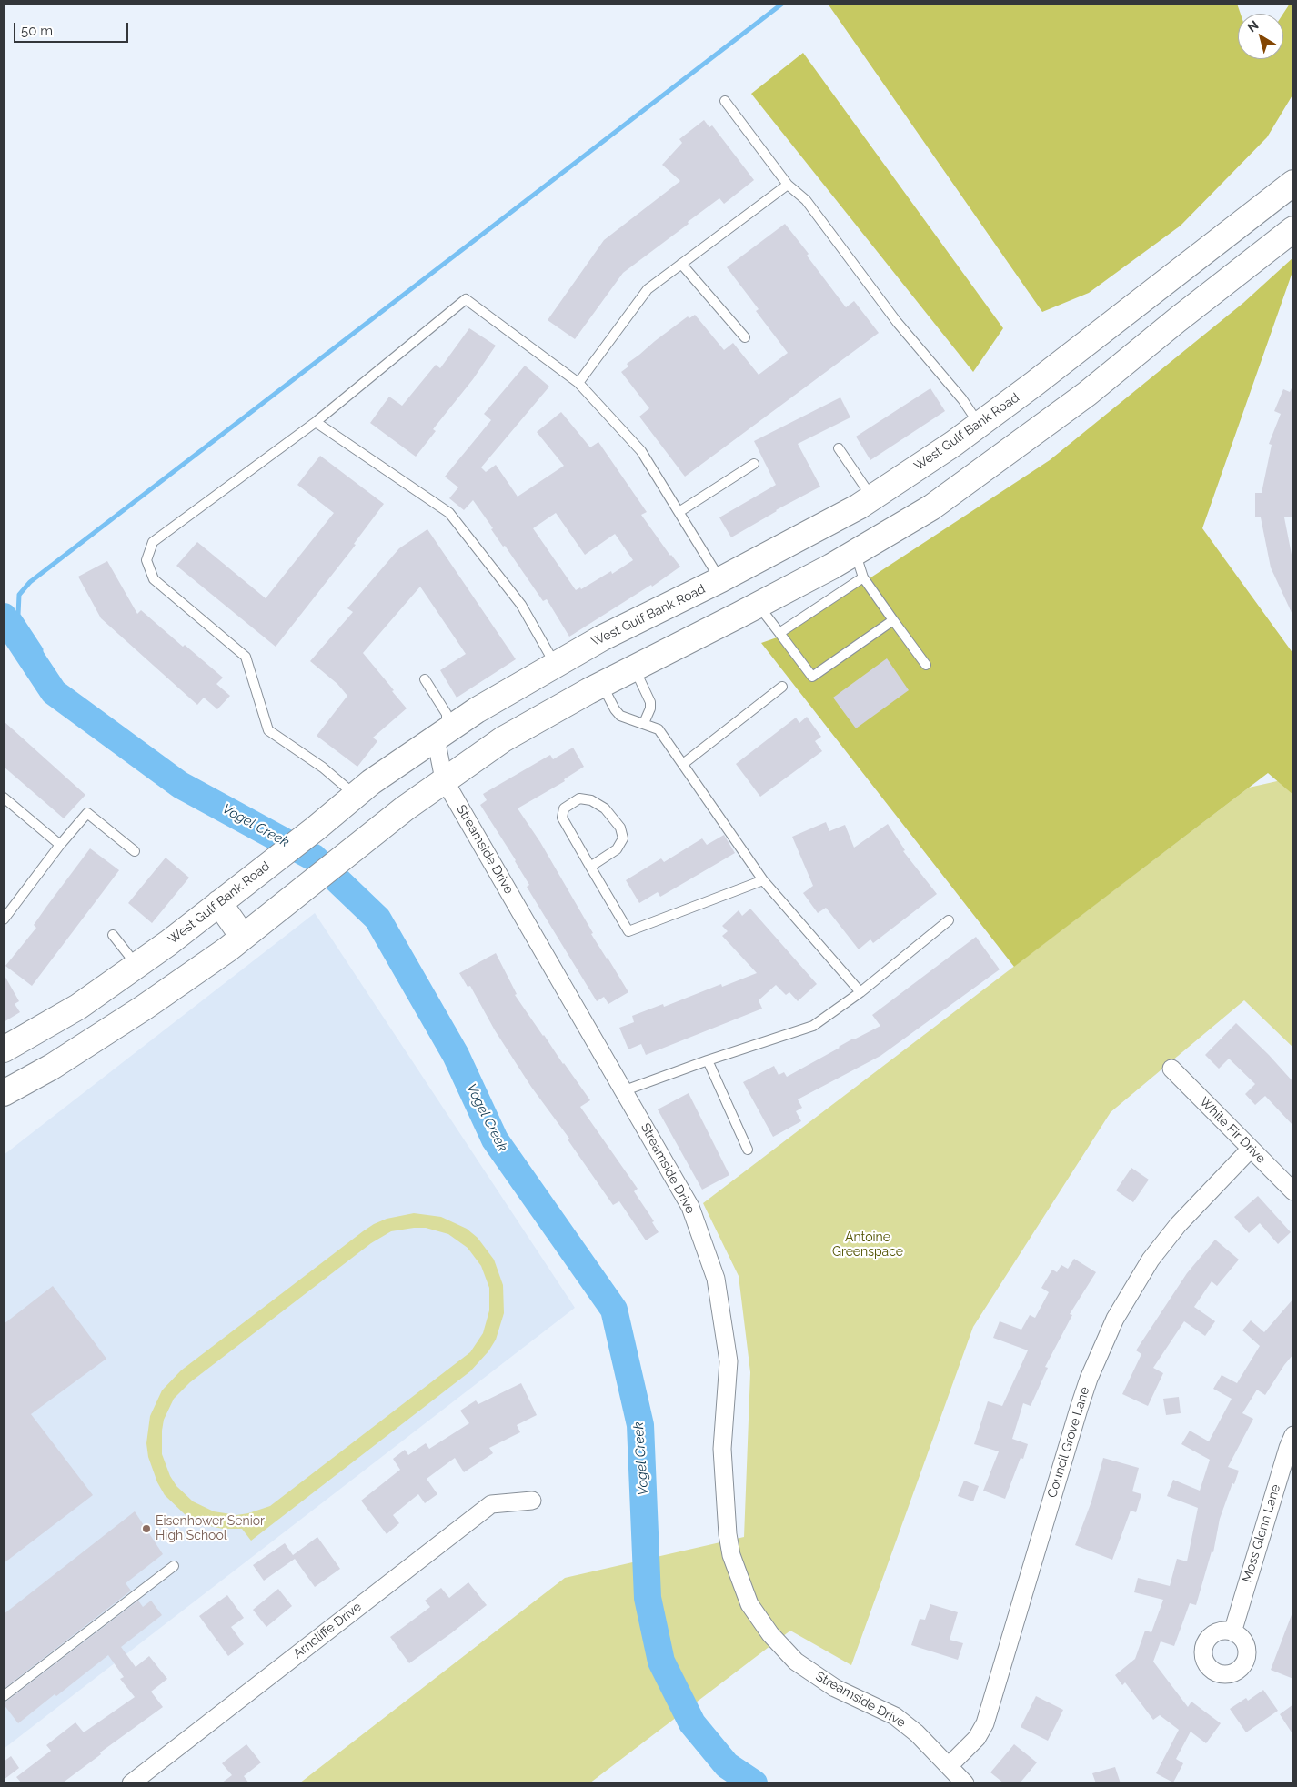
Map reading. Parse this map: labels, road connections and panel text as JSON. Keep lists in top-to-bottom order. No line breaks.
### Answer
{"streets":{"main road":["West Gulf Bank Road"],"street":["Streamside Drive","White Fir Drive","Council Grove Lane","Moss Glenn Lane","Arncliffe Drive"]},"crossings":[["West Gulf Bank Road","Streamside Drive"],["Streamside Drive","Council Grove Lane"],["White Fir Drive","Council Grove Lane"]],"water":["Vogel Creek"],"parks":["Antoine Greenspace"],"places":["Eisenhower Senior High School"],"scale_bar":"50 m","north":"top left"}
